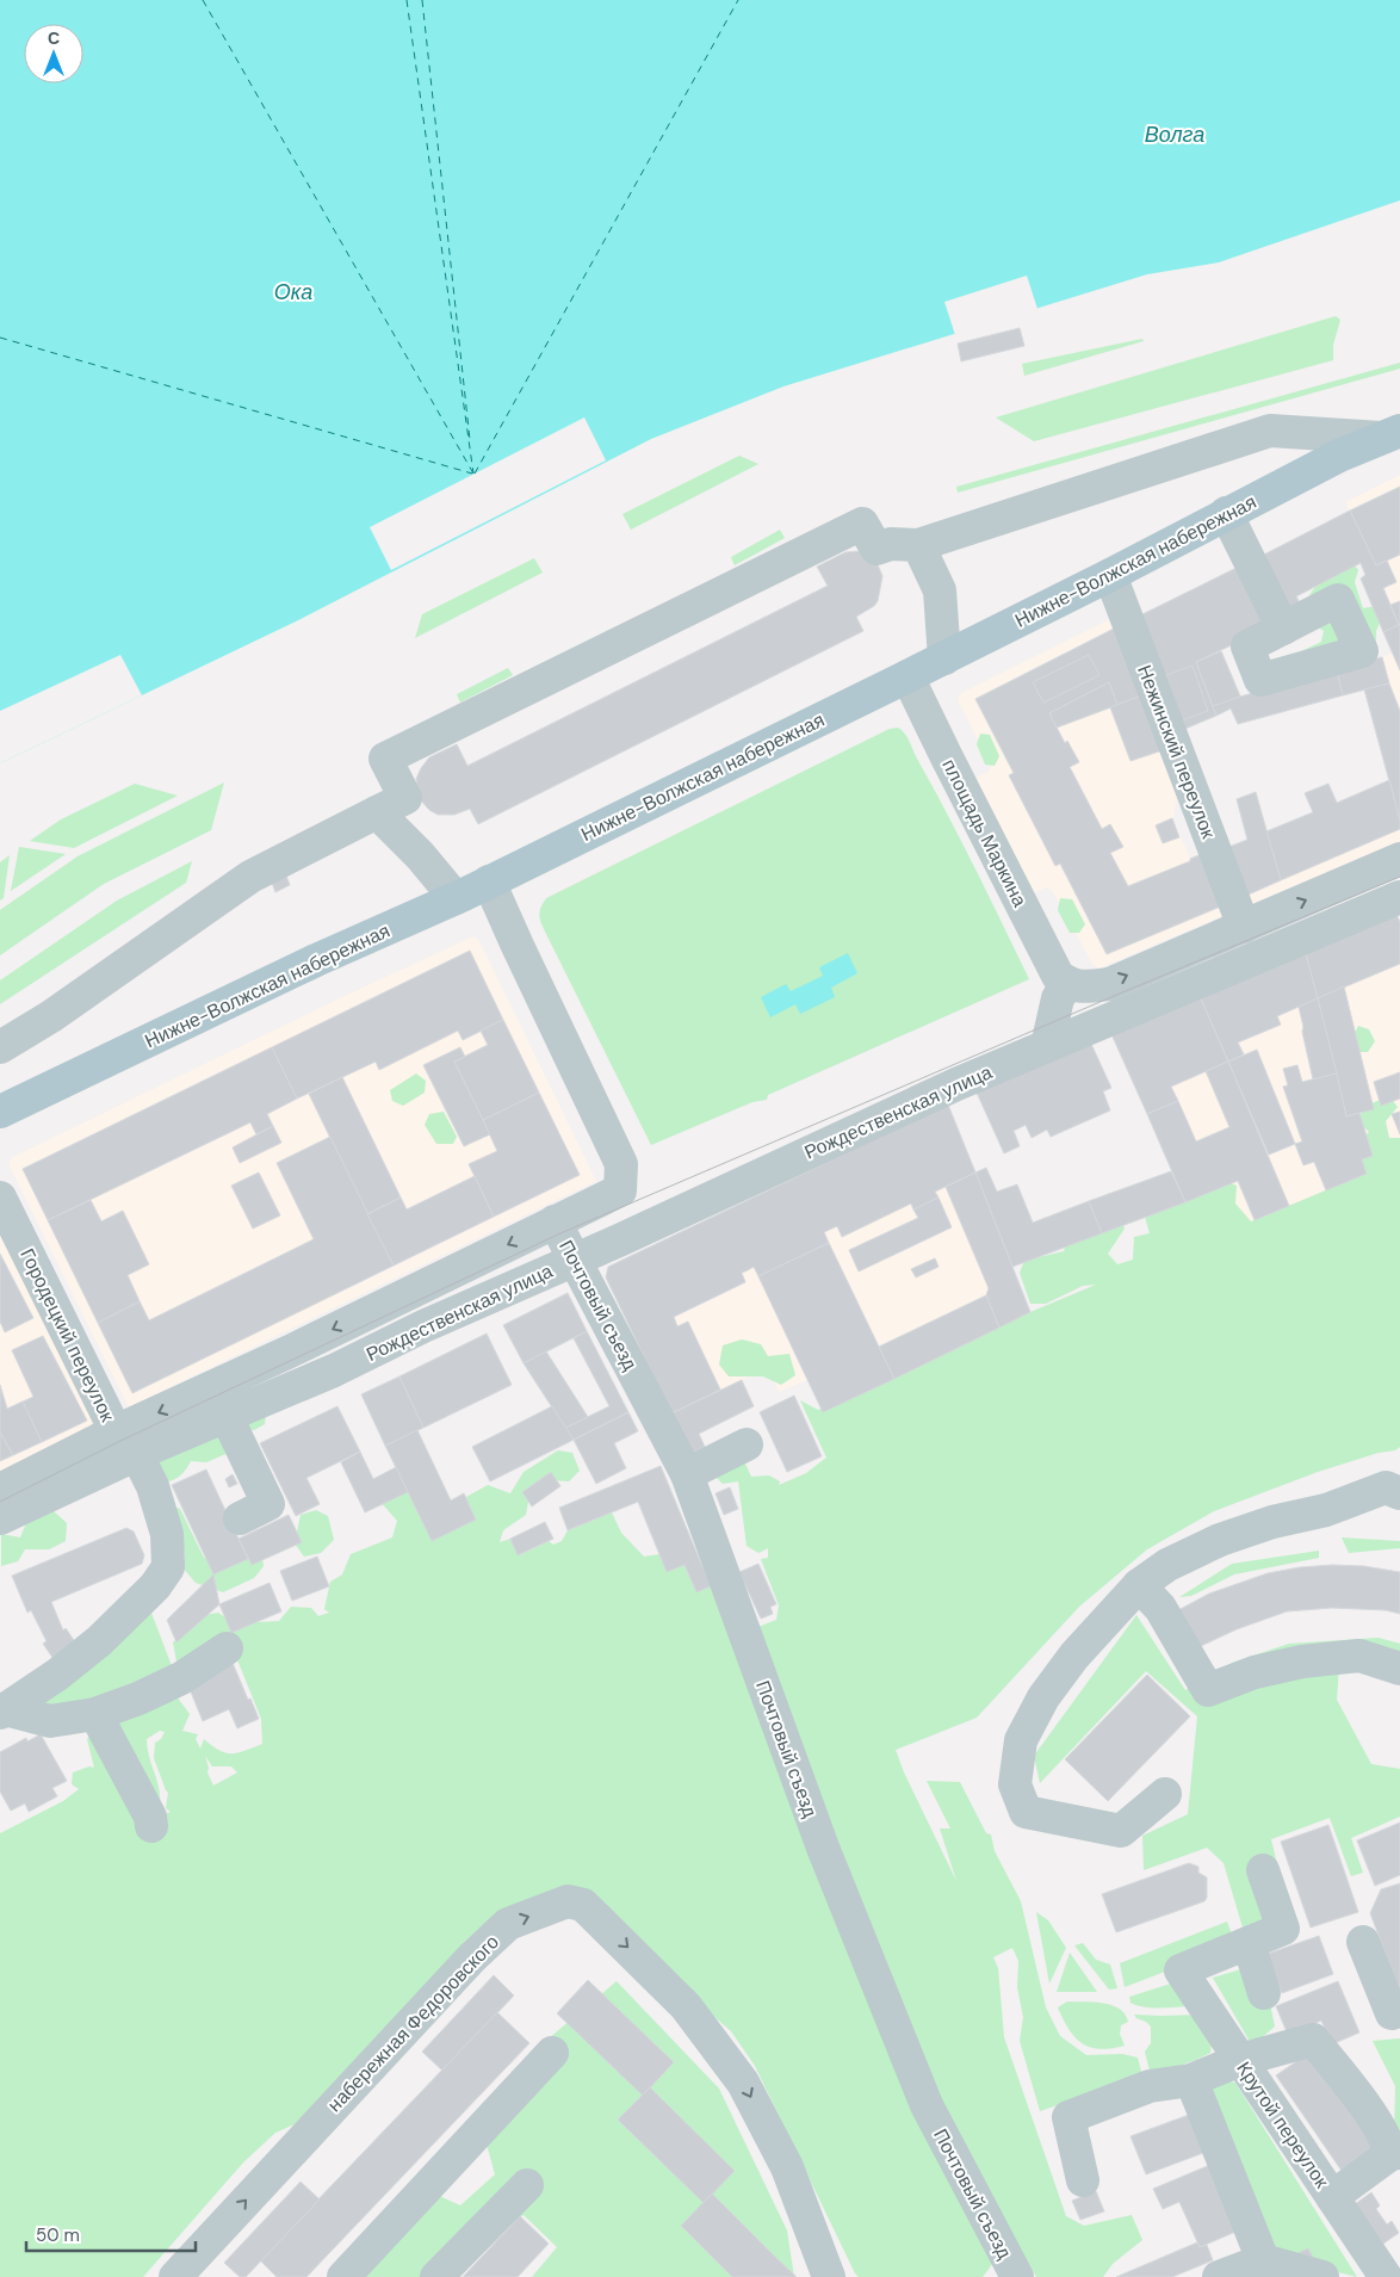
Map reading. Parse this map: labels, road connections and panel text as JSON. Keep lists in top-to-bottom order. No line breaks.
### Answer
{"streets":{"main road":["Нижне-Волжская набережная"],"street":["Нежинский переулок","площадь Маркина","Рождественская улица","Почтовый съезд","Городецкий переулок","набережная Федоровского","Крутой переулок"]},"crossings":[["Нижне-Волжская набережная","Нежинский переулок"],["Нижне-Волжская набережная","площадь Маркина"],["Нижне-Волжская набережная","Рождественская улица"],["Рождественская улица","Почтовый съезд"],["Рождественская улица","Городецкий переулок"]],"water":["Волга","Ока"],"scale_bar":"50 m","north":"top"}
